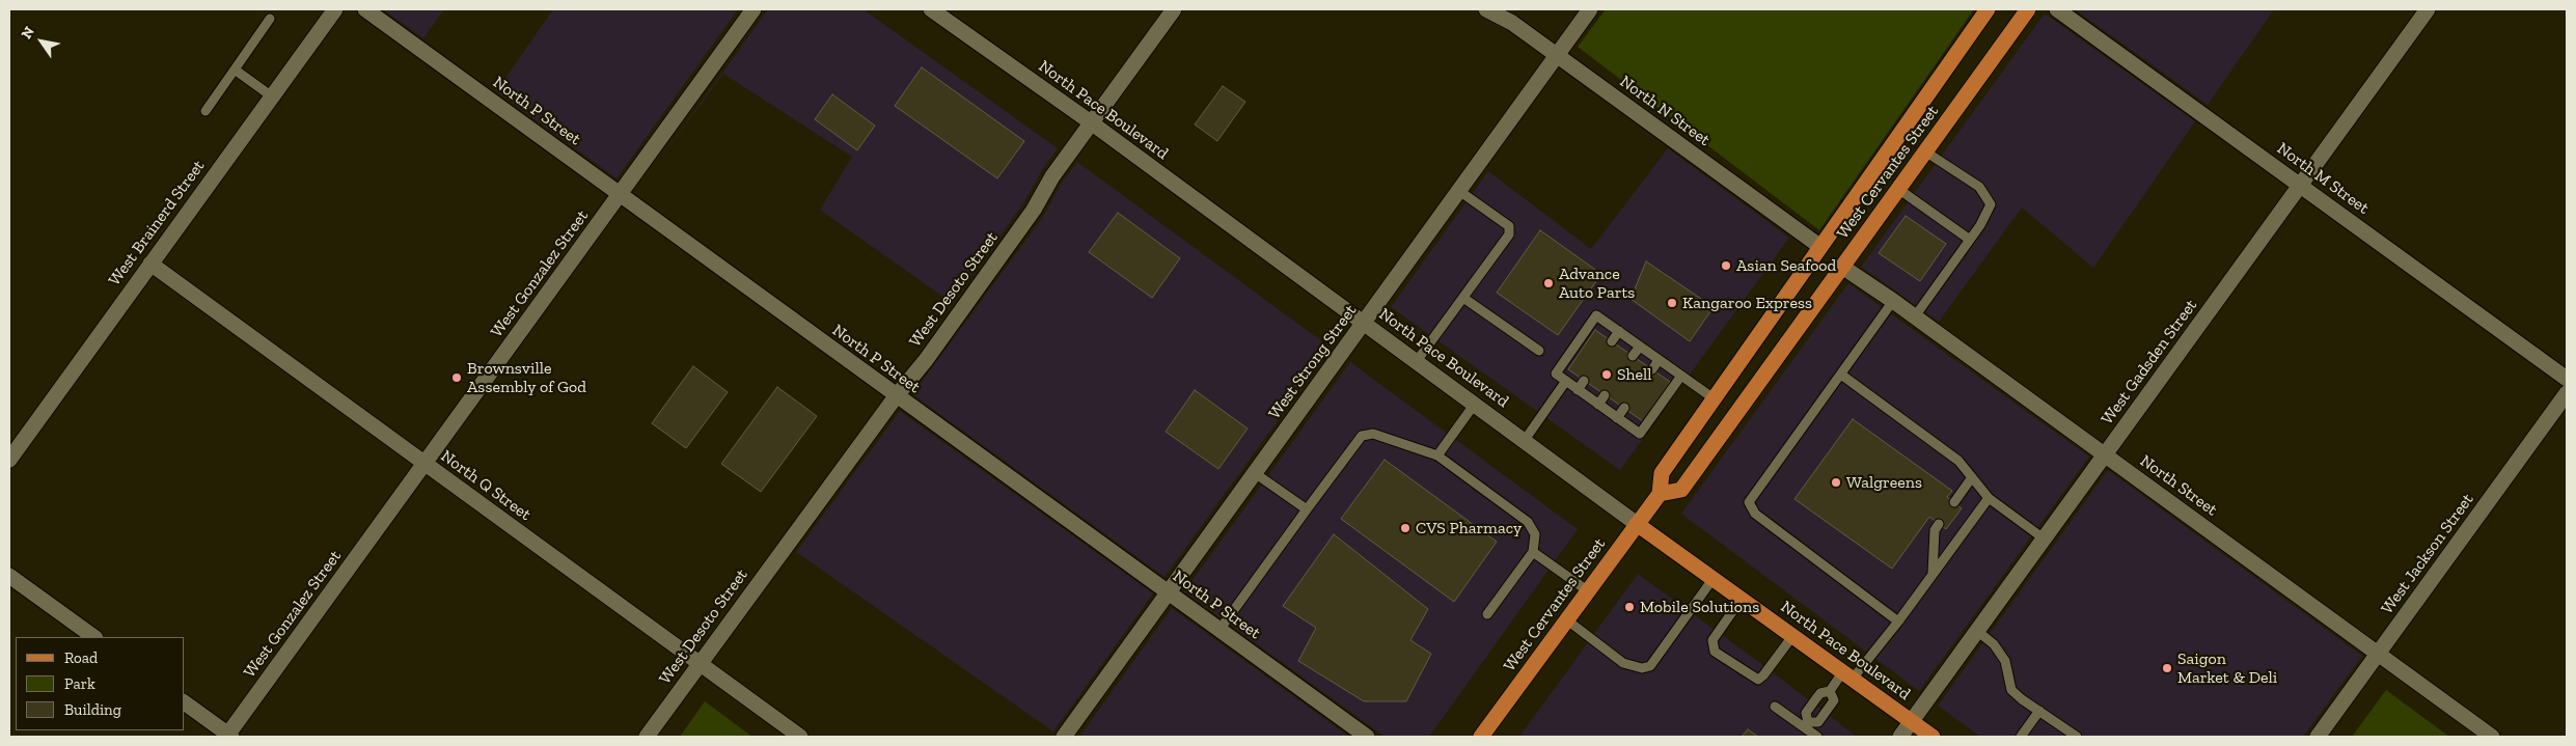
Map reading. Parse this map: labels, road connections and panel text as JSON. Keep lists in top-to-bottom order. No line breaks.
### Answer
{"streets":{"main road":["North Pace Boulevard","West Cervantes Street"],"street":["North P Street","North N Street","North M Street","West Brainerd Street","West Gonzalez Street","West Desoto Street","West Strong Street","West Gadsden Street","North Q Street","North Street","West Jackson Street"]},"crossings":[["North Pace Boulevard","West Cervantes Street"],["North Pace Boulevard","West Desoto Street"],["North Pace Boulevard","West Strong Street"],["North Pace Boulevard","West Gadsden Street"],["North P Street","West Gonzalez Street"],["North P Street","West Desoto Street"],["North P Street","West Strong Street"],["North N Street","West Cervantes Street"],["North N Street","West Strong Street"],["West Cervantes Street","North Street"],["North M Street","West Gadsden Street"],["West Brainerd Street","North Q Street"],["West Gonzalez Street","North Q Street"],["West Desoto Street","North Q Street"],["West Gadsden Street","North Street"],["North Street","West Jackson Street"]],"places":["Asian Seafood","Advance Auto Parts","Kangaroo Express","Shell","Brownsville Assembly of God","Walgreens","CVS Pharmacy","Mobile Solutions","Saigon Market & Deli"],"legend":["Road","Park","Building"],"north":"top left"}
